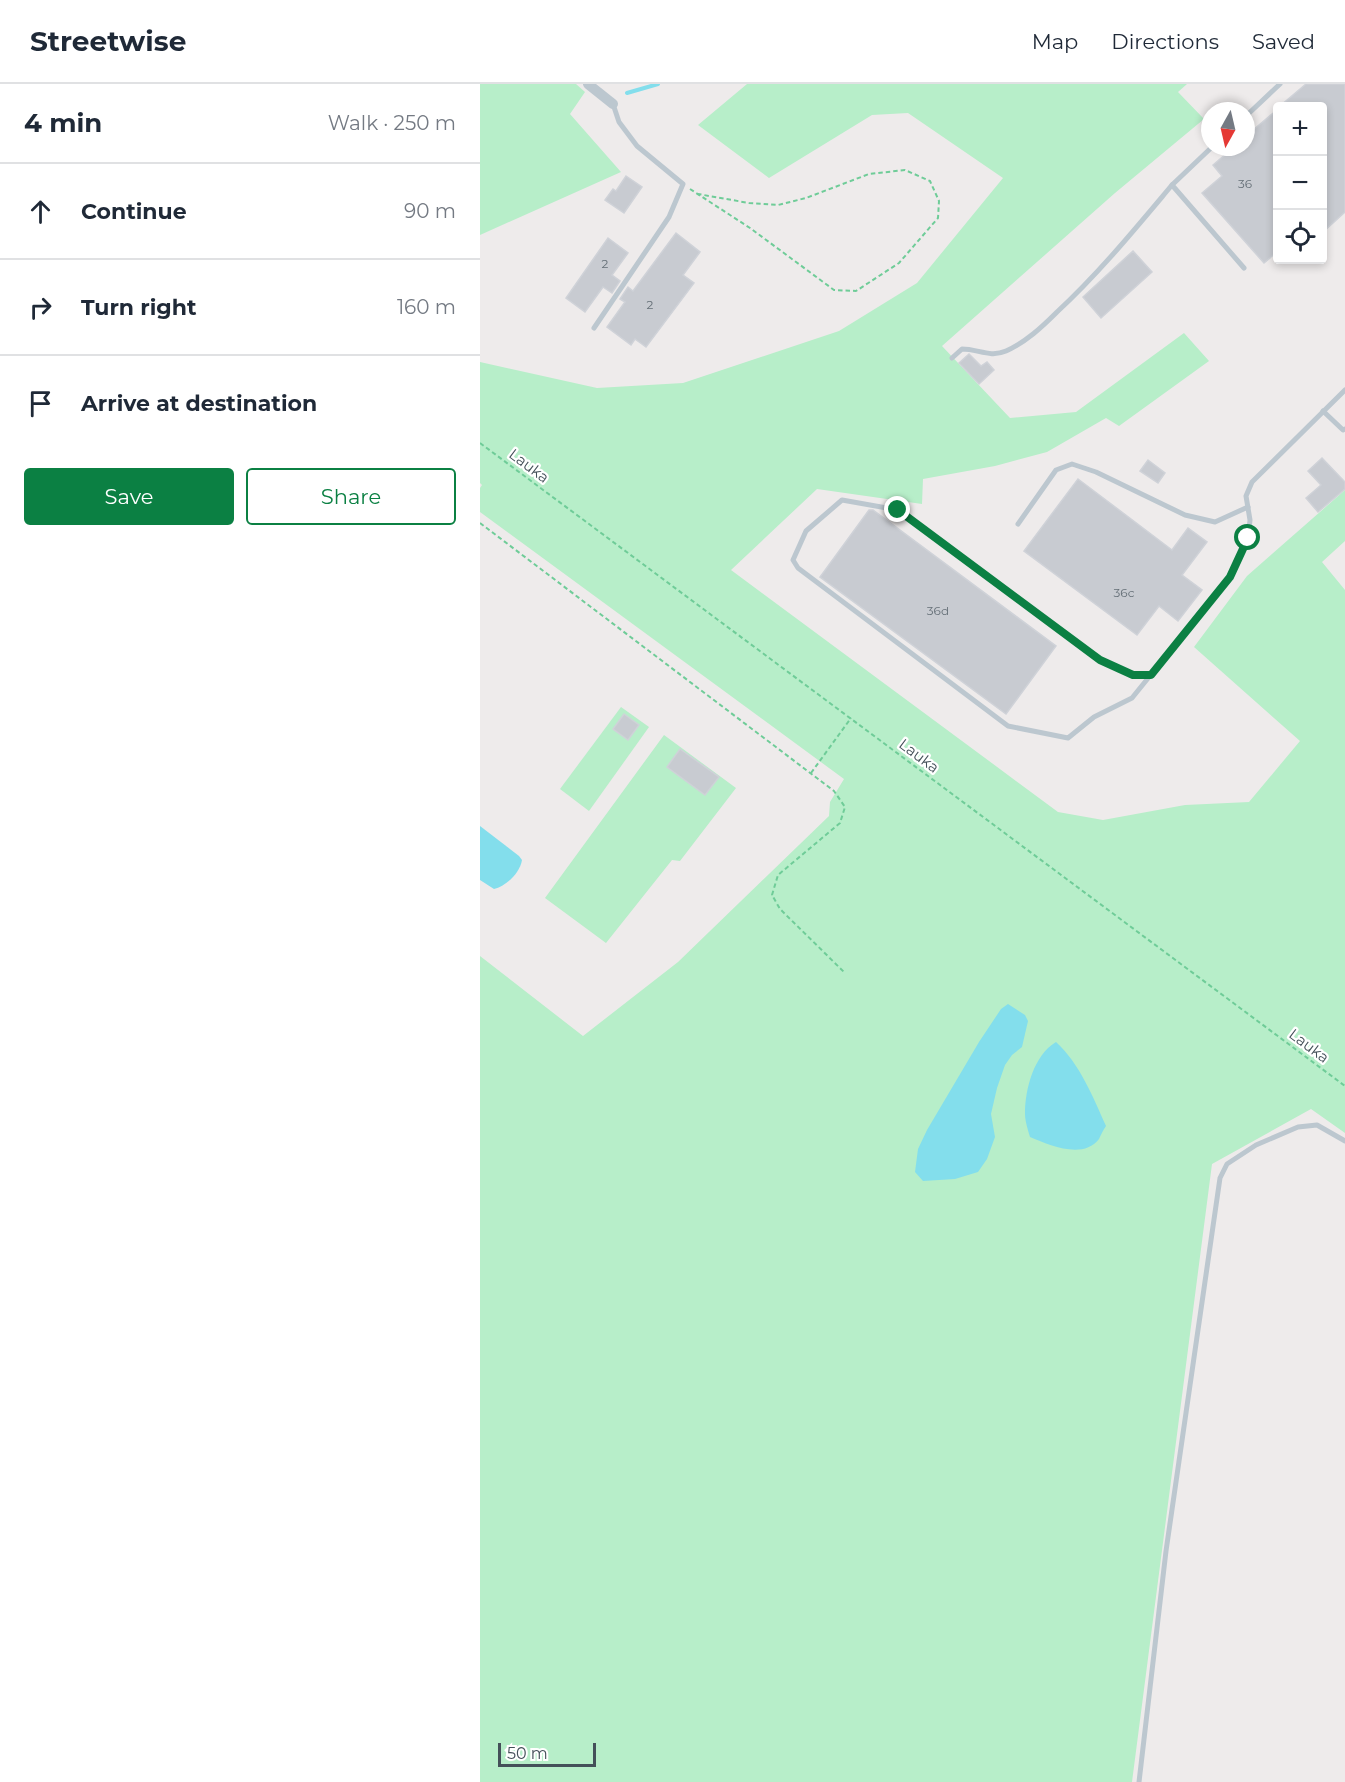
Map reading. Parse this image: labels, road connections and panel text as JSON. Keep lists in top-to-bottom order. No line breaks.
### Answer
{"streets":{"path":["Lauka"]},"house_numbers":["36","2","2","36c","36d"],"scale_bar":"50 m","north":"bottom","page":{"header":"Streetwise","nav":["Map","Directions","Saved"],"heading":["4 min","Walk · 250 m"],"map_buttons":["+","−"],"list":[["Continue","90 m"],["Turn right","160 m"],"Arrive at destination"],"buttons":["Save","Share"],"scale":"50 m"}}
